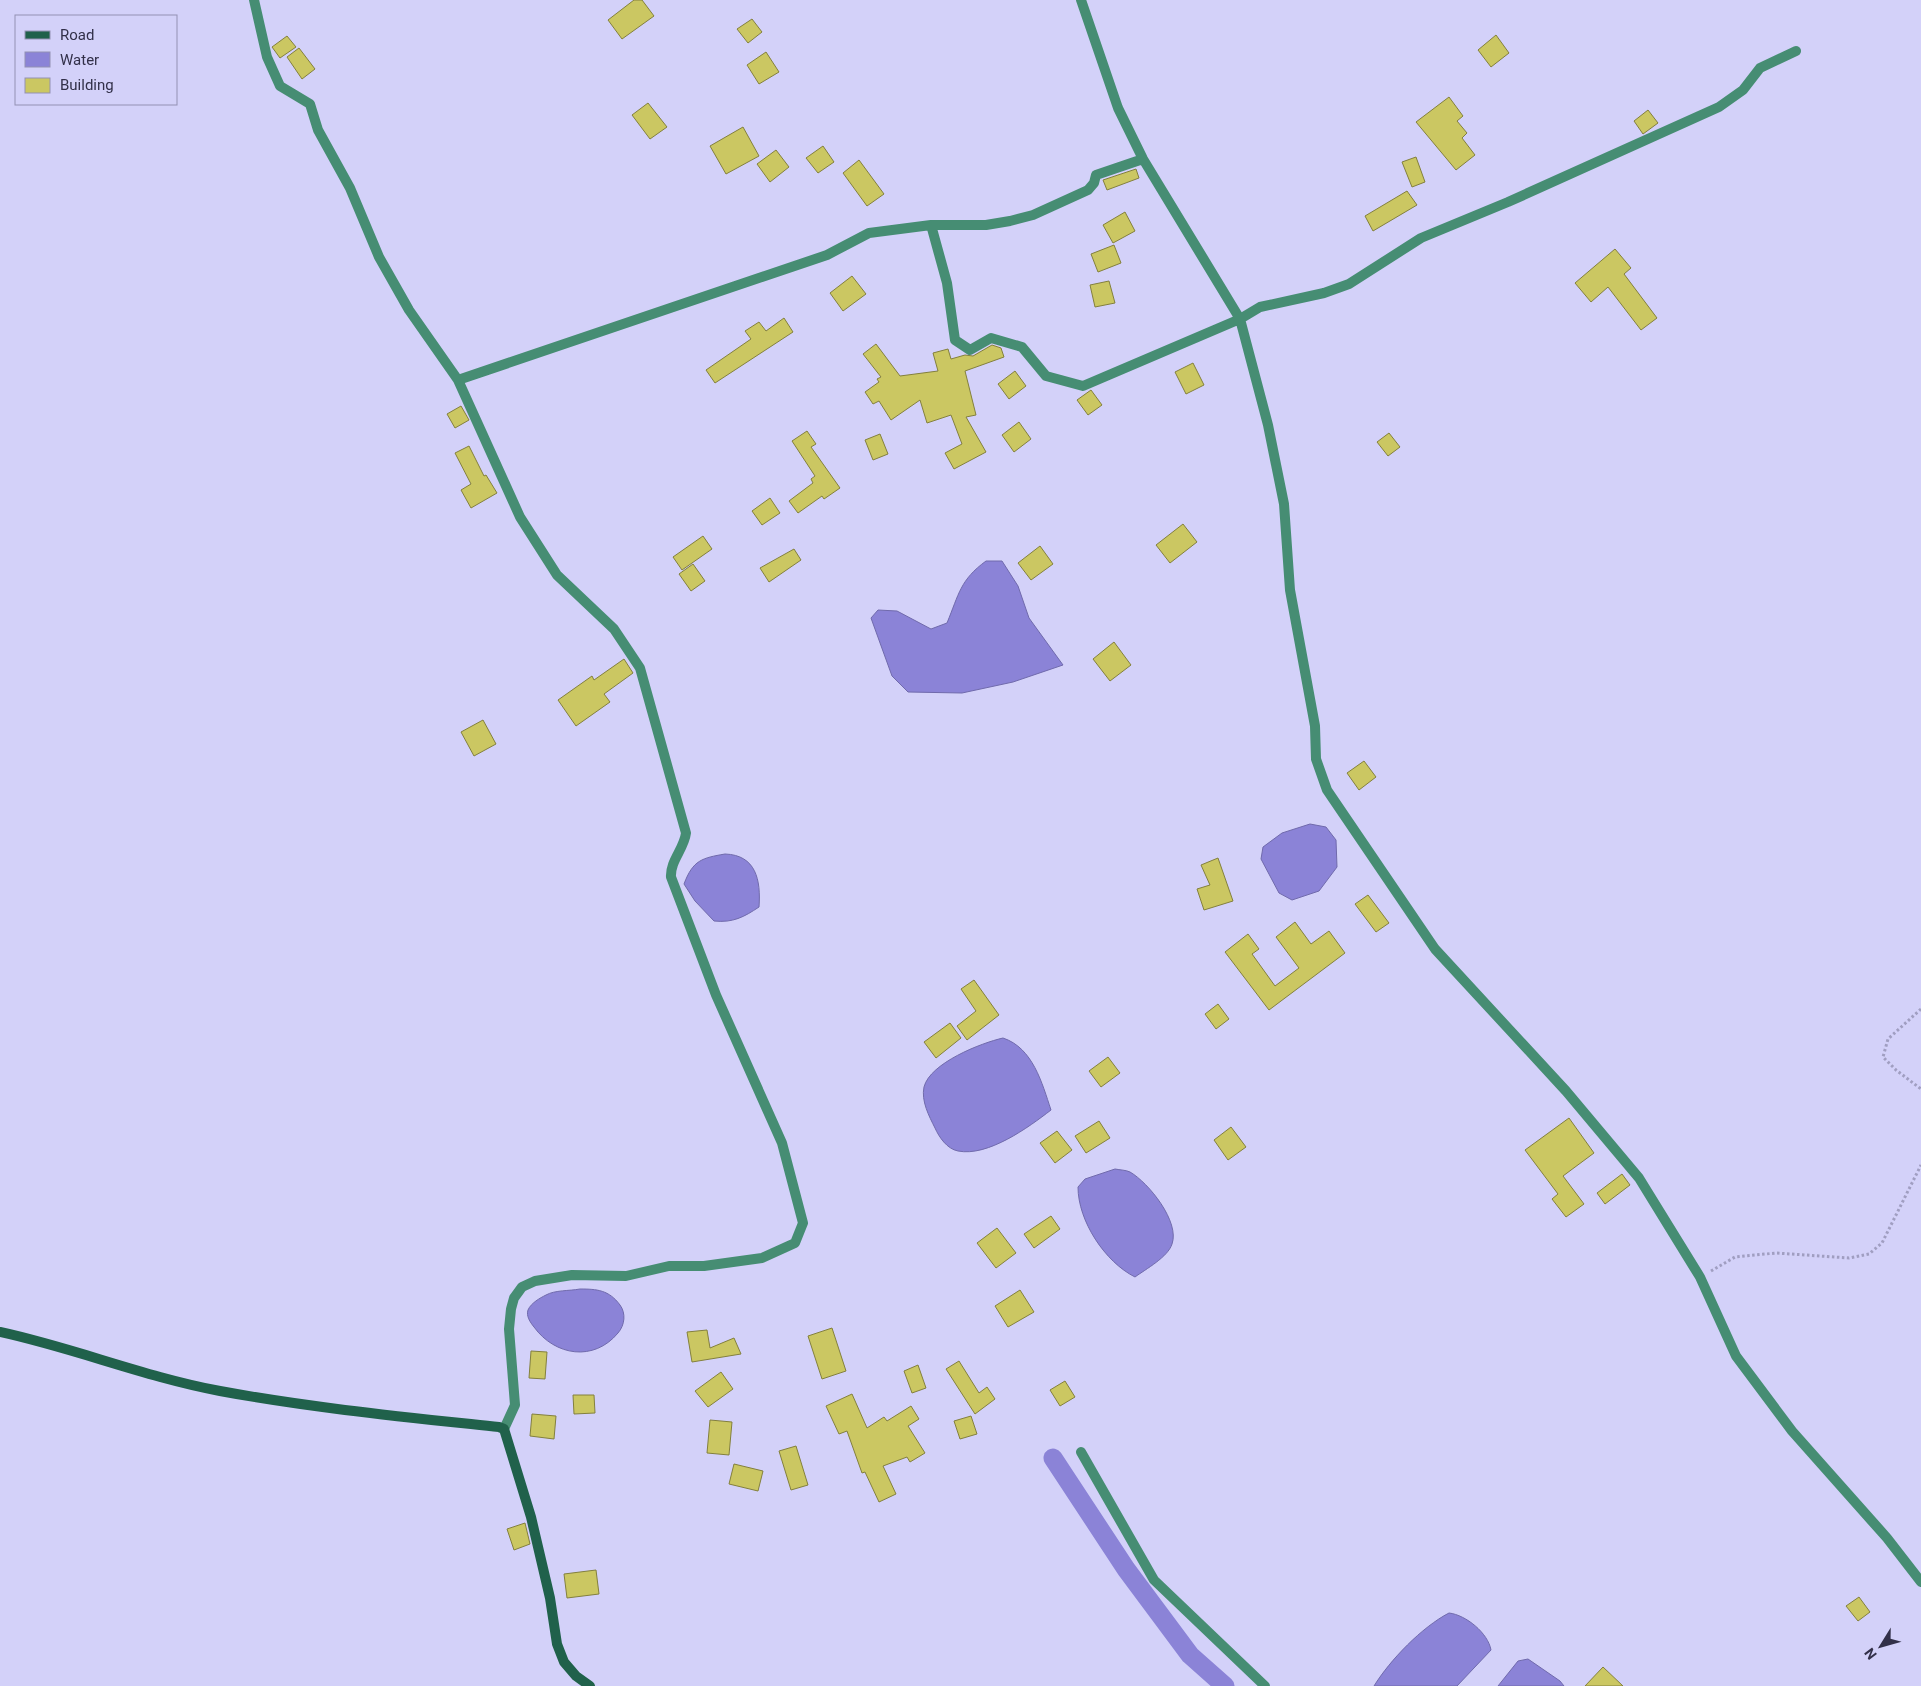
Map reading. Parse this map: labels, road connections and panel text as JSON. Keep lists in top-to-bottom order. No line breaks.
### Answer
{"legend":["Road","Water","Building"],"north":"bottom left"}
